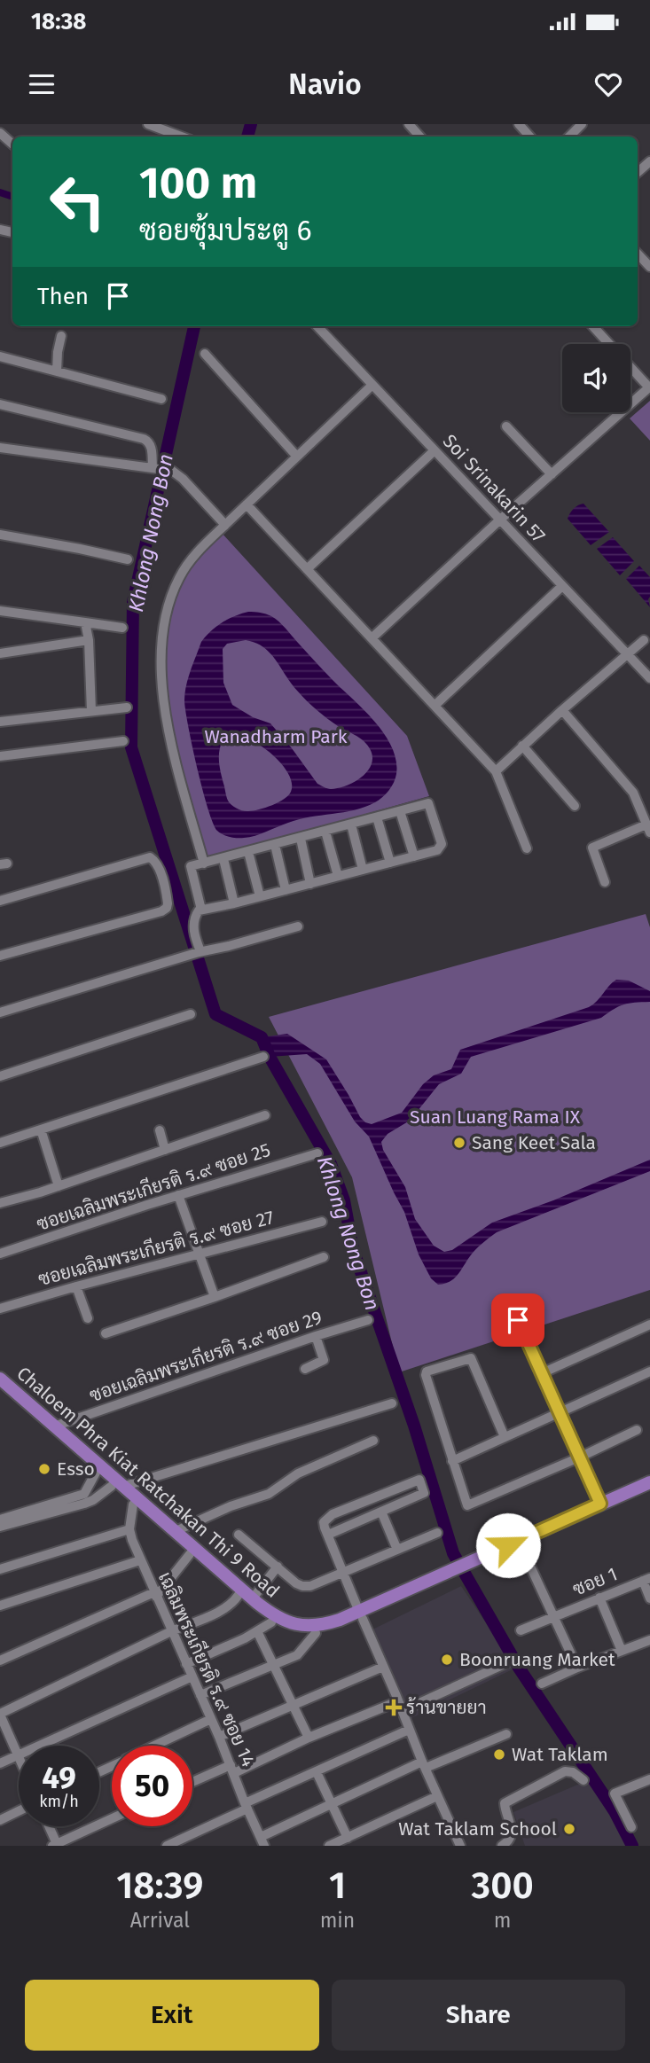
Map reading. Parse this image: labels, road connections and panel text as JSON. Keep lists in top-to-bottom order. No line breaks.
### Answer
{"streets":{"main road":["Chaloem Phra Kiat Ratchakan Thi 9 Road"],"street":["Soi Srinakarin 57","ซอยเฉลิมพระเกียรติ ร.๙ ซอย 25","ซอยเฉลิมพระเกียรติ ร.๙ ซอย 27","ซอยเฉลิมพระเกียรติ ร.๙ ซอย 29","ซอย 1","เฉลิมพระเกียรติ ร.๙ ซอย 14"]},"crossings":[["ซอยเฉลิมพระเกียรติ ร.๙ ซอย 29","Chaloem Phra Kiat Ratchakan Thi 9 Road"],["Chaloem Phra Kiat Ratchakan Thi 9 Road","เฉลิมพระเกียรติ ร.๙ ซอย 14"]],"water":["Khlong Nong Bon"],"parks":["Wanadharm Park","Suan Luang Rama IX"],"places":{"other":["Sang Keet Sala","Esso","Boonruang Market","Wat Taklam","Wat Taklam School"],"health":["ร้านขายยา"]},"page":{"status":"18:38","header":"Navio","turn":["100 m","ซอยซุ้มประตู 6"],"then":"Then","speed":"49 km/h","limit":"50","eta":["18:39","Arrival","1","min","300","m"],"buttons":["Exit","Share"]}}
